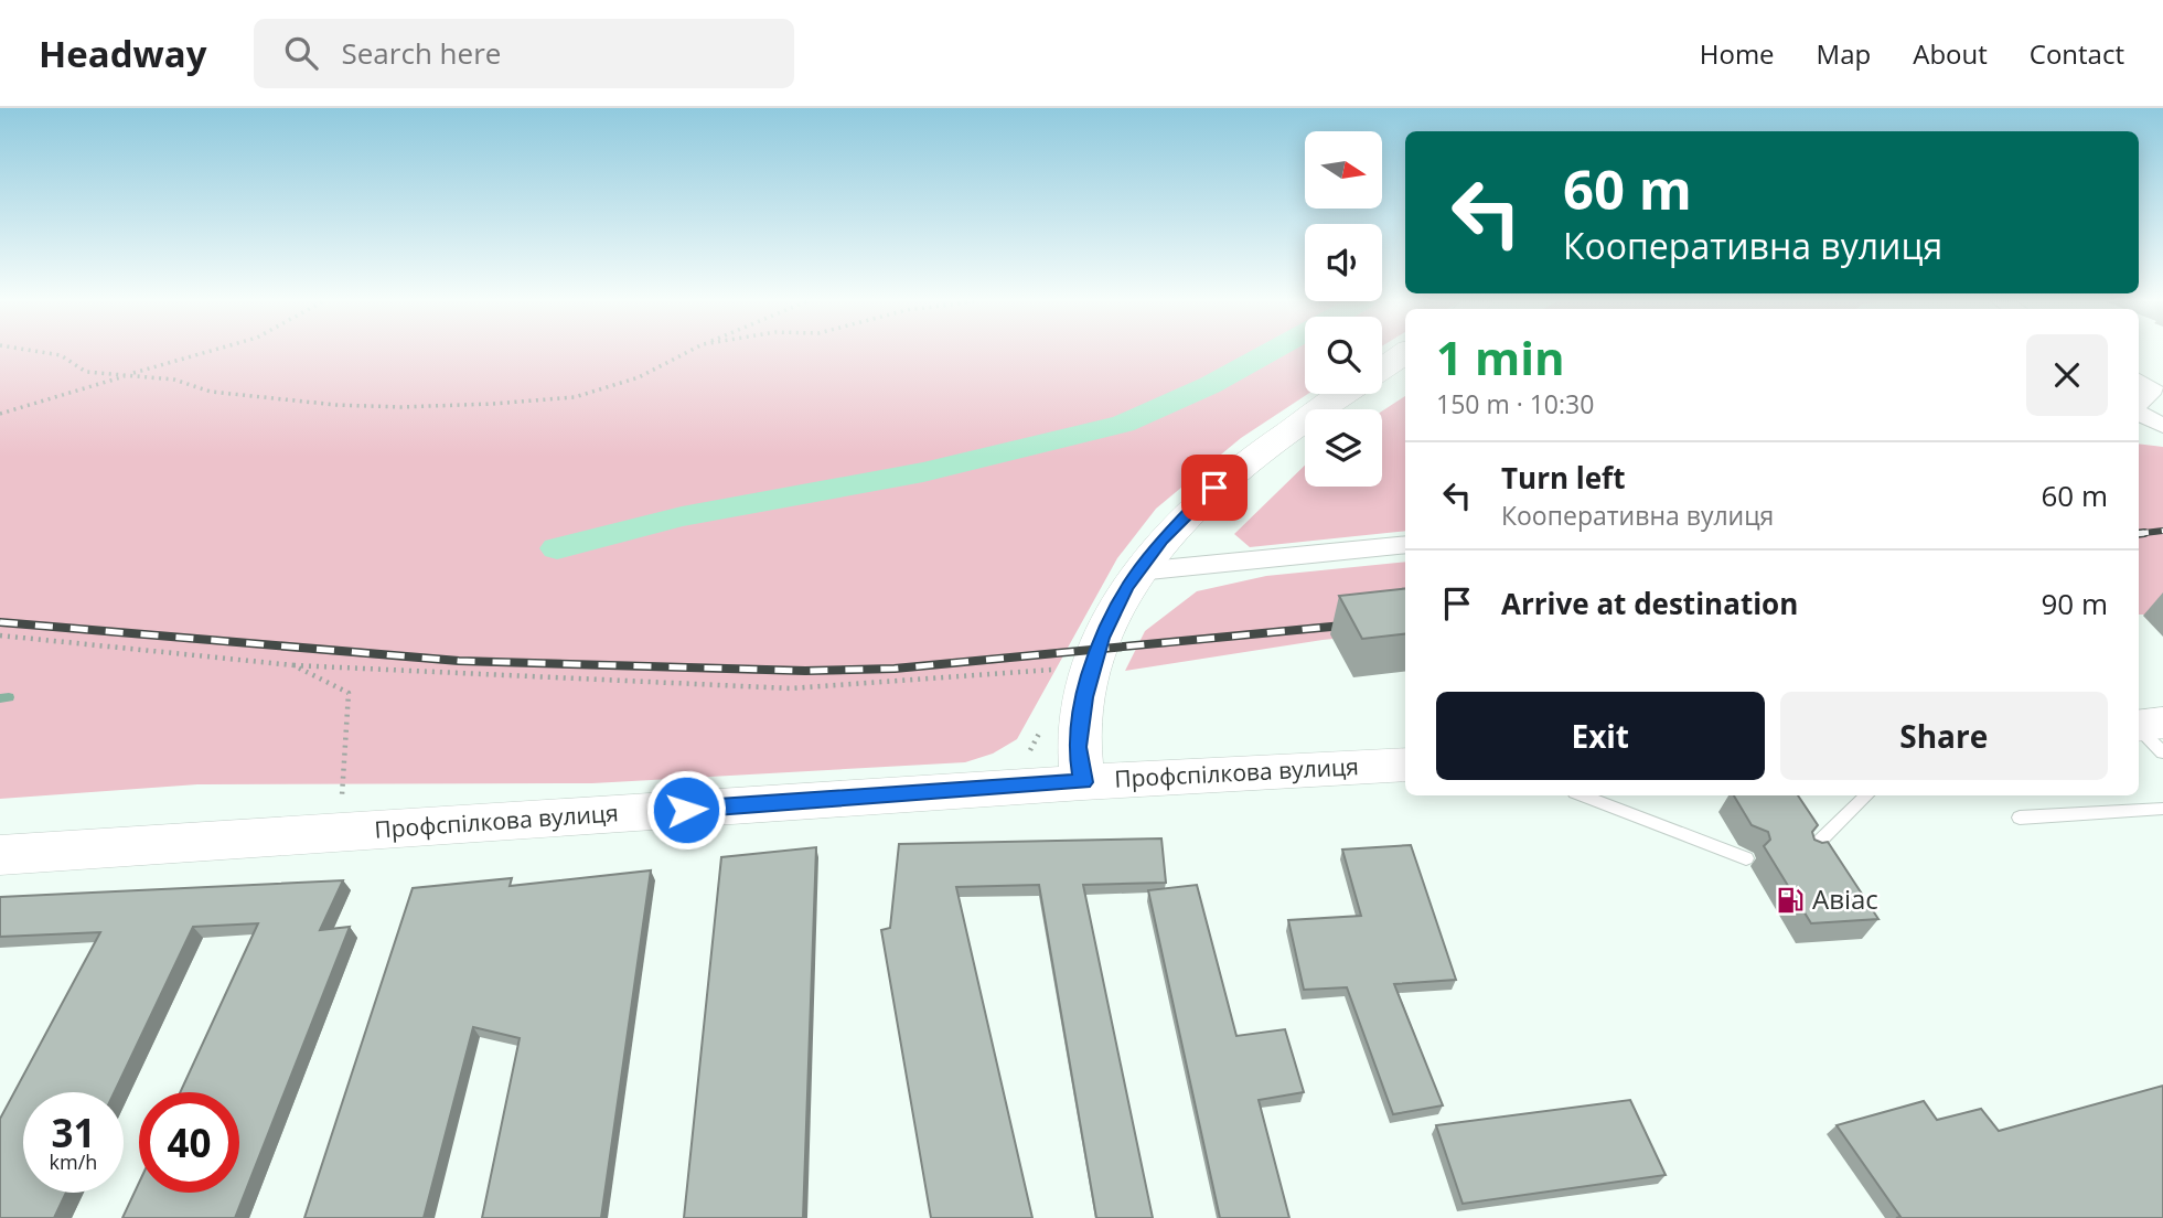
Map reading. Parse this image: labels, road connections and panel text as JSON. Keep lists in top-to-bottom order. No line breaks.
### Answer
{"streets":{"street":["Профспілкова вулиця"]},"places":{"fuel station":["Авіас"]},"north":"right","page":{"header":"Headway","search":"Search here","nav":["Home","Map","About","Contact"],"turn":["60 m","Кооперативна вулиця"],"heading":["1 min","150 m · 10:30"],"list":[{"name":"Turn left","note":"Кооперативна вулиця","value":"60 m"},{"name":"Arrive at destination","value":"90 m"}],"buttons":["Exit","Share"],"speed":"31 km/h","limit":"40"}}
